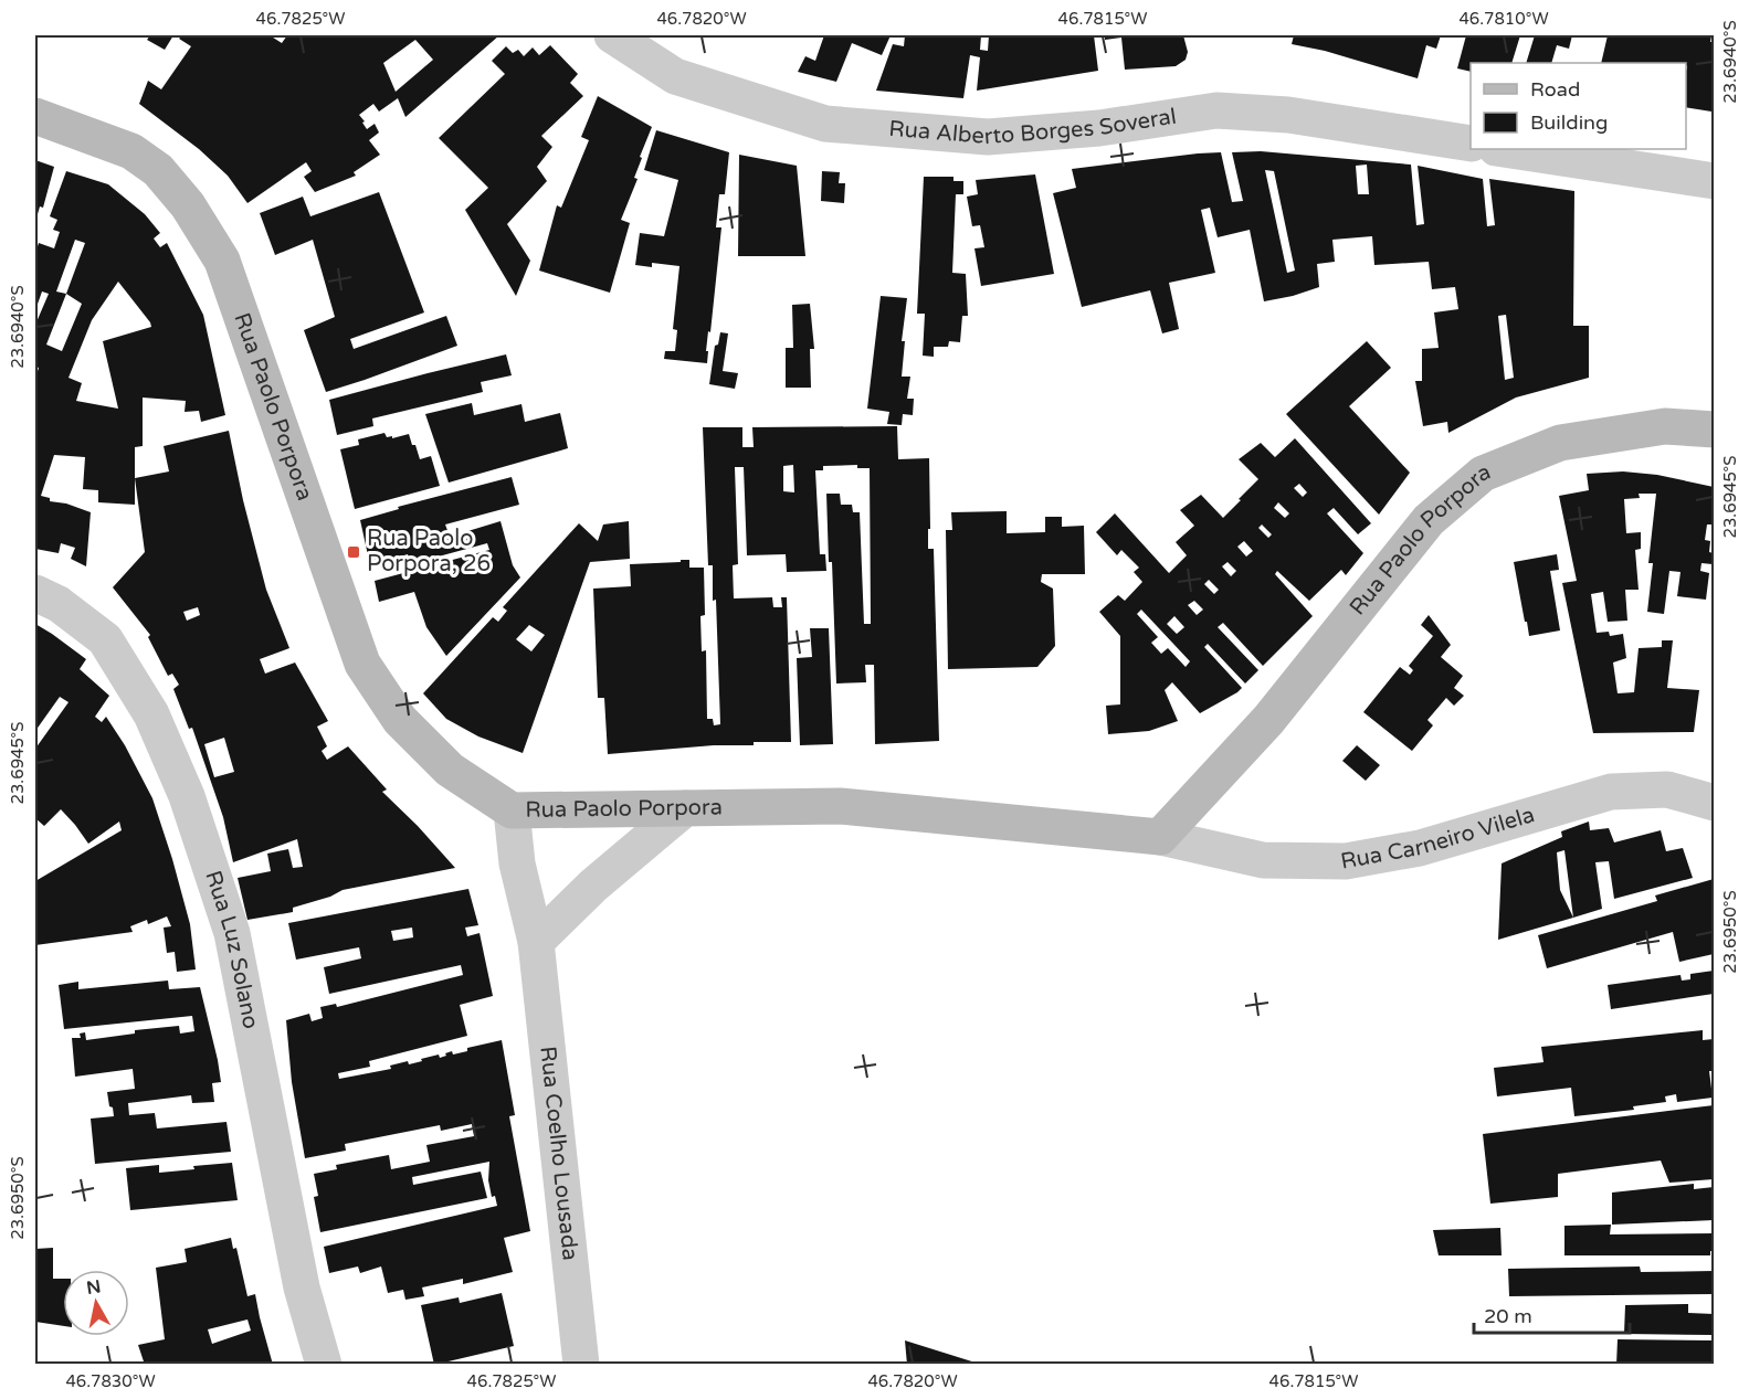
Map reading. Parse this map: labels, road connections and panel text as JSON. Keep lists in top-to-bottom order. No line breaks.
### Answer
{"streets":{"street":["Rua Alberto Borges Soveral","Rua Paolo Porpora","Rua Carneiro Vilela","Rua Luz Solano","Rua Coelho Lousada"]},"crossings":[["Rua Paolo Porpora","Rua Carneiro Vilela"],["Rua Paolo Porpora","Rua Coelho Lousada"]],"places":{"transit":["Rua Paolo Porpora, 26"]},"legend":["Road","Building"],"scale_bar":"20 m","north":"top","coordinates":["46.7825°W","46.7820°W","46.7815°W","46.7810°W","23.6940°S","23.6945°S","23.6950°S","46.7830°W"]}
